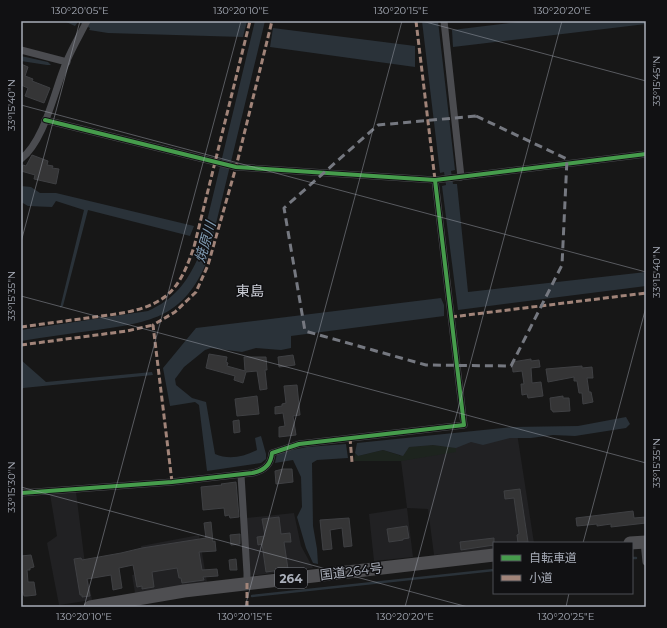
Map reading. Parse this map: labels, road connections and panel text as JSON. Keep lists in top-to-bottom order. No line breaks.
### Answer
{"streets":{"highway":["国道264号","264"]},"districts":["東島"],"water":["焼原川"],"legend":["自転車道","小道"],"coordinates":["130°20'05\"E","130°20'10\"E","130°20'15\"E","130°20'20\"E","33°15'45\"N","33°15'40\"N","33°15'35\"N","33°15'30\"N","130°20'25\"E"]}
